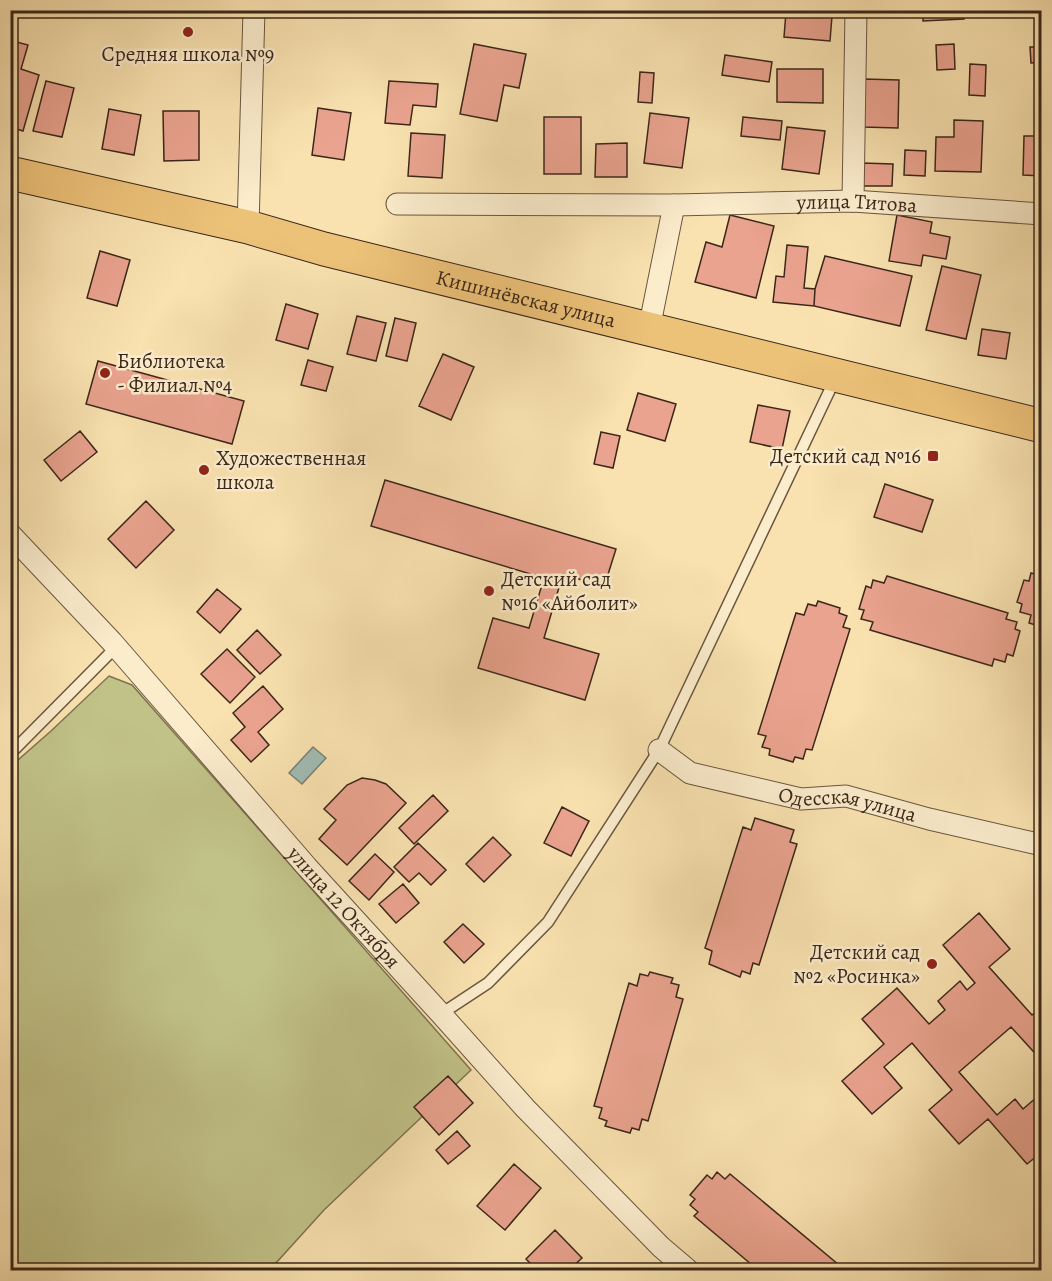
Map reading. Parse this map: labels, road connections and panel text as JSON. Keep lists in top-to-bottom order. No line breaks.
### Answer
{"streets":{"main road":["Кишинёвская улица"],"street":["улица Титова","Одесская улица","улица 12 Октября"]},"places":{"other":["Средняя школа №9","Библиотека - Филиал №4","Художественная школа","Детский сад №16 «Айболит»","Детский сад №2 «Росинка»"],"transit":["Детский сад №16"]}}
